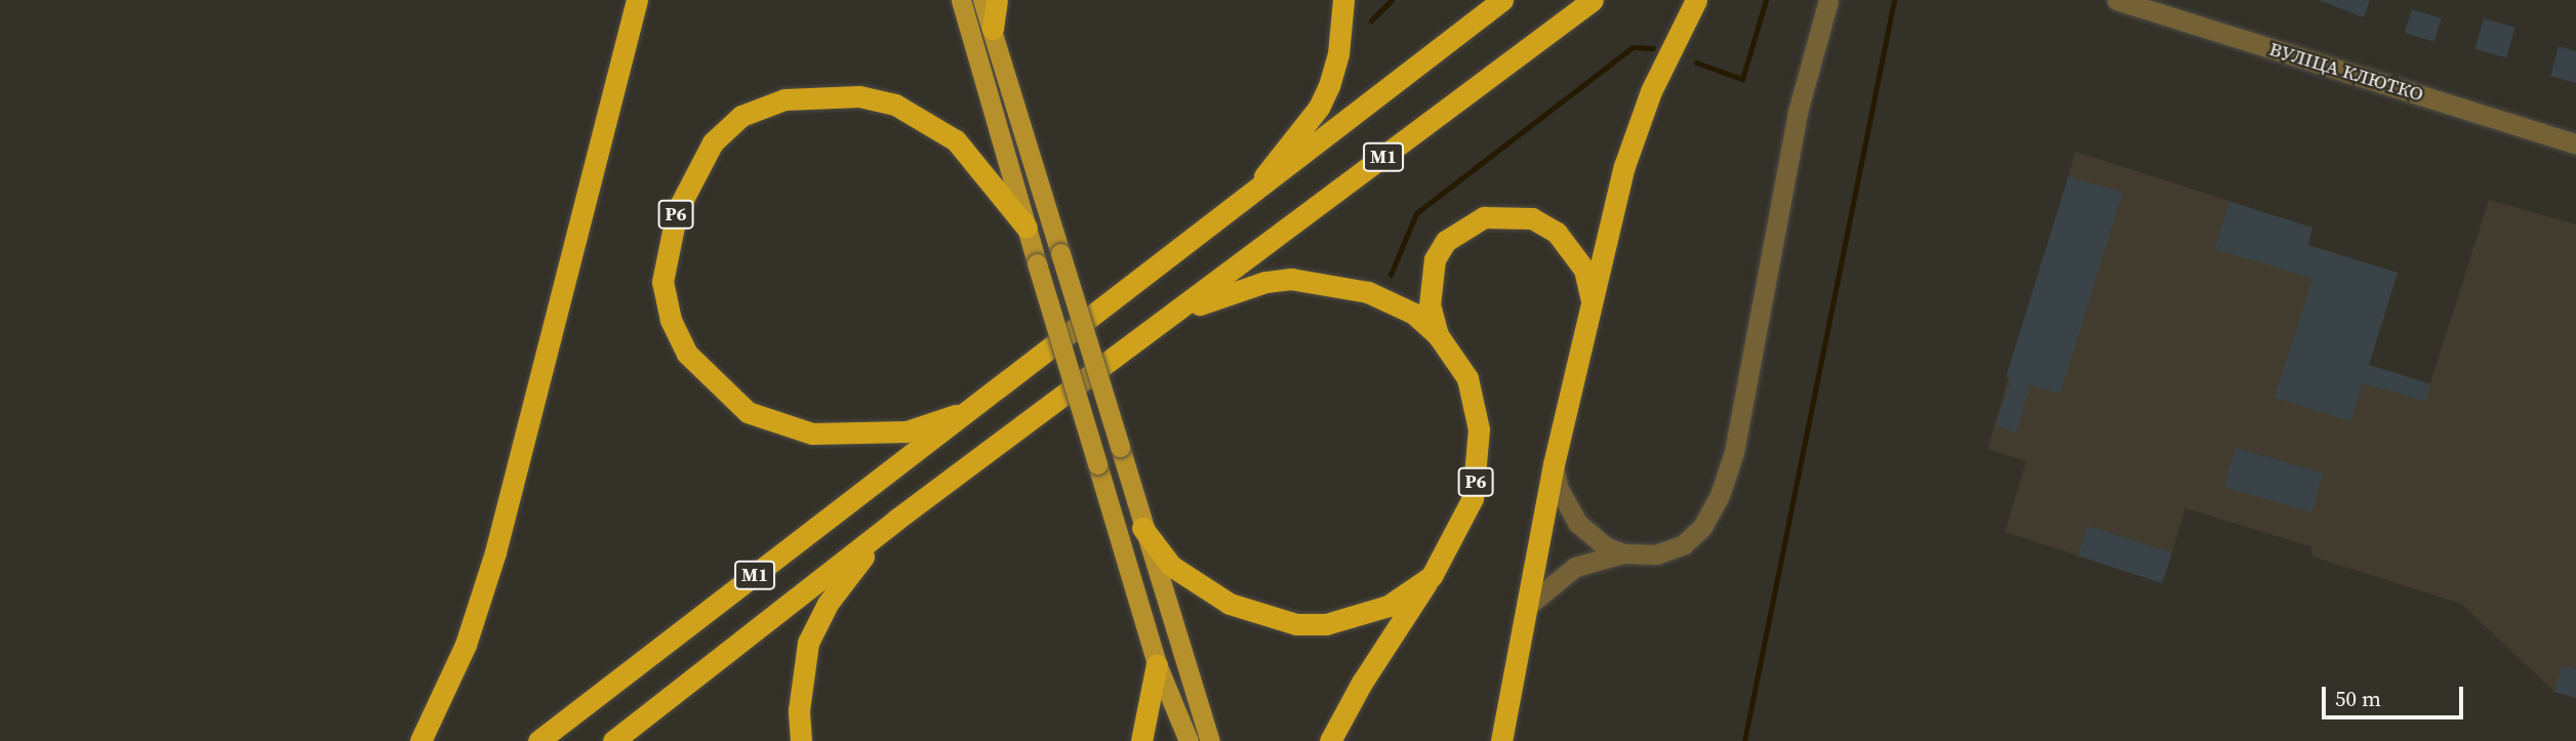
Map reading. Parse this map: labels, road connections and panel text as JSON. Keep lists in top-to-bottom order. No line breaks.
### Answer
{"streets":{"highway":["М1","Р6"],"street":["ВУЛІЦА КЛЮТКО"]},"crossings":[["М1","Р6"]],"scale_bar":"50 m"}
